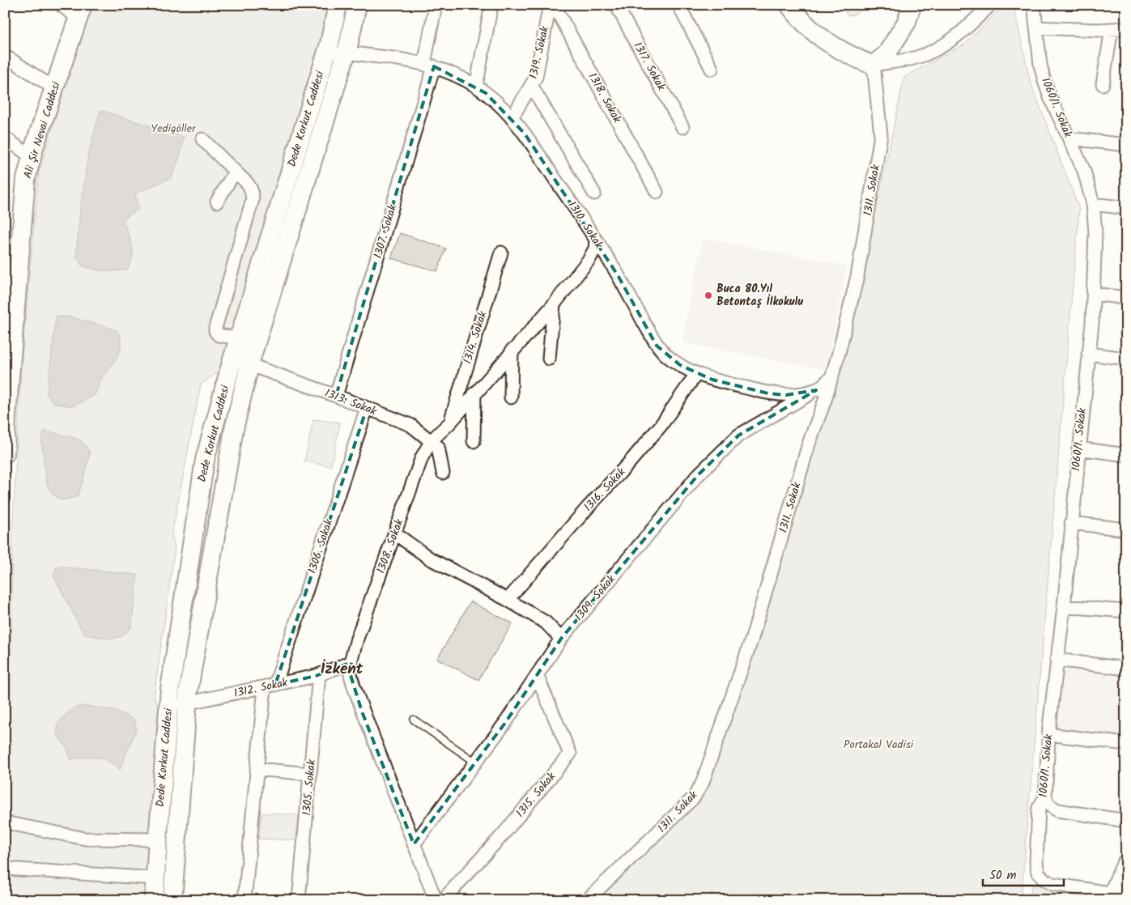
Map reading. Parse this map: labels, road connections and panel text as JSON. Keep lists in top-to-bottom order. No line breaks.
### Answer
{"streets":{"main road":["Dede Korkut Caddesi","Ali Şir Nevai Caddesi"],"street":["1319. Sokak","1317. Sokak","1318. Sokak","1060/1. Sokak","1311. Sokak","1310. Sokak","1307. Sokak","1314. Sokak","1313. Sokak","1316. Sokak","1306. Sokak","1308. Sokak","1309. Sokak","1312. Sokak","1305. Sokak","1315. Sokak"]},"crossings":[["1319. Sokak","1310. Sokak"],["Dede Korkut Caddesi","1310. Sokak"],["Dede Korkut Caddesi","1313. Sokak"],["Dede Korkut Caddesi","1312. Sokak"],["1310. Sokak","1307. Sokak"],["1310. Sokak","1316. Sokak"],["1310. Sokak","1308. Sokak"],["1310. Sokak","1309. Sokak"],["1307. Sokak","1313. Sokak"],["1314. Sokak","1308. Sokak"],["1313. Sokak","1306. Sokak"],["1313. Sokak","1308. Sokak"],["1306. Sokak","1312. Sokak"],["1308. Sokak","1309. Sokak"],["1308. Sokak","1312. Sokak"],["1309. Sokak","1315. Sokak"],["1312. Sokak","1305. Sokak"]],"districts":["İzkent"],"parks":["Yedigöller","Portakal Vadisi"],"places":["Buca 80.Yıl Betontaş İlkokulu"],"scale_bar":"50 m"}
